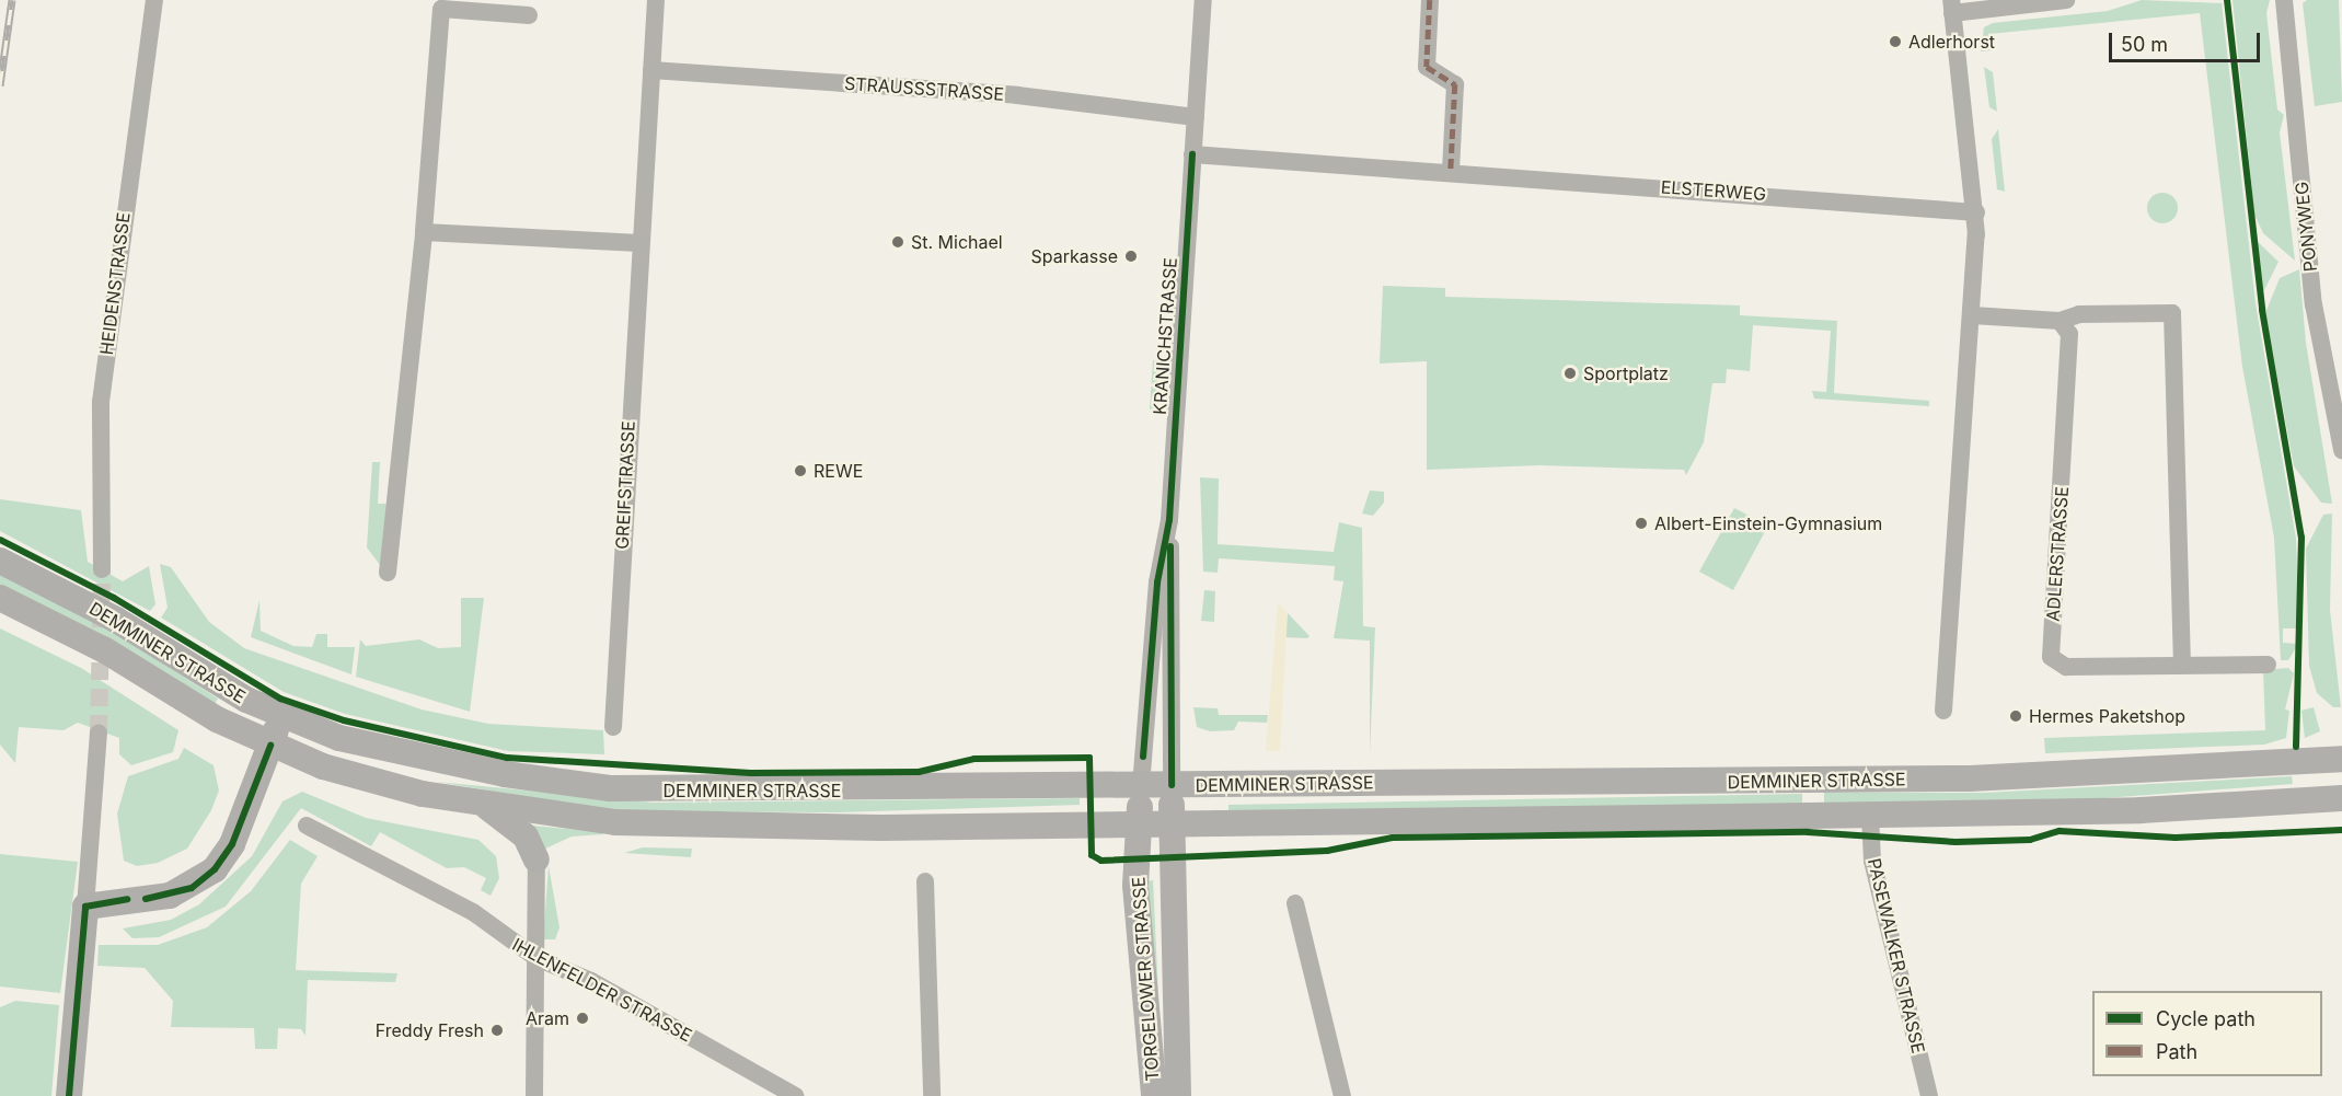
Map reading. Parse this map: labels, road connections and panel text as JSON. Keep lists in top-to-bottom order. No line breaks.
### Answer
{"streets":{"main road":["DEMMINER STRASSE","TORGELOWER STRASSE"],"street":["STRAUSSSTRASSE","ELSTERWEG","PONYWEG","HEIDENSTRASSE","KRANICHSTRASSE","GREIFSTRASSE","ADLERSTRASSE","PASEWALKER STRASSE","IHLENFELDER STRASSE"]},"crossings":[["STRAUSSSTRASSE","KRANICHSTRASSE"],["STRAUSSSTRASSE","GREIFSTRASSE"],["ELSTERWEG","KRANICHSTRASSE"],["KRANICHSTRASSE","DEMMINER STRASSE"],["KRANICHSTRASSE","TORGELOWER STRASSE"],["DEMMINER STRASSE","PASEWALKER STRASSE"],["DEMMINER STRASSE","TORGELOWER STRASSE"]],"places":["Adlerhorst","St. Michael","Sparkasse","Sportplatz","REWE","Albert-Einstein-Gymnasium","Hermes Paketshop","Aram","Freddy Fresh"],"legend":["Cycle path","Path"],"scale_bar":"50 m"}
